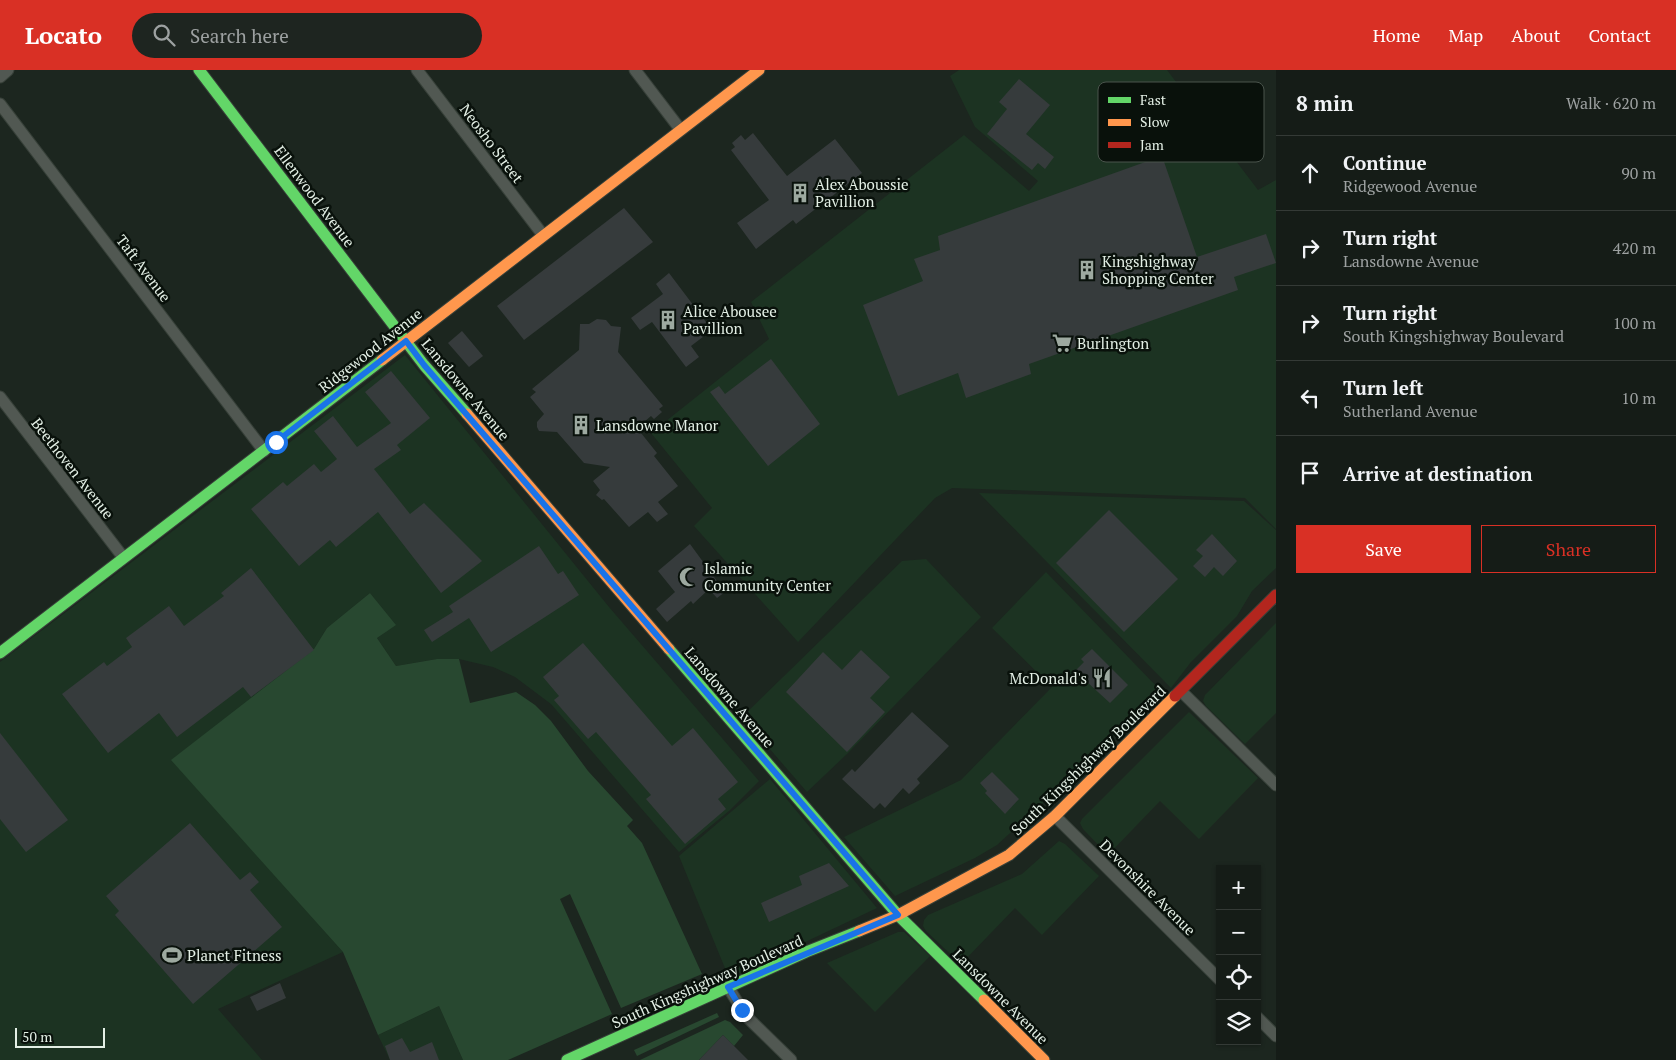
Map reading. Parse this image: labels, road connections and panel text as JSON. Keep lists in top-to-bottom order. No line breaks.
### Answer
{"streets":{"street":["Neosho Street","Ellenwood Avenue","Taft Avenue","Ridgewood Avenue","Lansdowne Avenue","Beethoven Avenue","South Kingshighway Boulevard","Devonshire Avenue"]},"crossings":[["Neosho Street","Ridgewood Avenue"],["Ellenwood Avenue","Ridgewood Avenue"],["Ellenwood Avenue","Lansdowne Avenue"],["Taft Avenue","Ridgewood Avenue"],["Ridgewood Avenue","Lansdowne Avenue"],["Ridgewood Avenue","Beethoven Avenue"],["Lansdowne Avenue","South Kingshighway Boulevard"],["South Kingshighway Boulevard","Devonshire Avenue"]],"places":{"building":["Alex Aboussie Pavillion","Kingshighway Shopping Center","Alice Abousee Pavillion","Lansdowne Manor"],"supermarket":["Burlington"],"mosque":["Islamic Community Center"],"restaurant":["McDonald's"],"sports":["Planet Fitness"]},"legend":["Fast","Slow","Jam"],"scale_bar":"50 m","page":{"header":"Locato","search":"Search here","nav":["Home","Map","About","Contact"],"heading":["8 min","Walk · 620 m"],"list":[["Continue","Ridgewood Avenue","90 m"],["Turn right","Lansdowne Avenue","420 m"],["Turn right","South Kingshighway Boulevard","100 m"],["Turn left","Sutherland Avenue","10 m"],"Arrive at destination"],"buttons":["Save","Share"],"map_buttons":["+","−"],"scale":"50 m"}}
